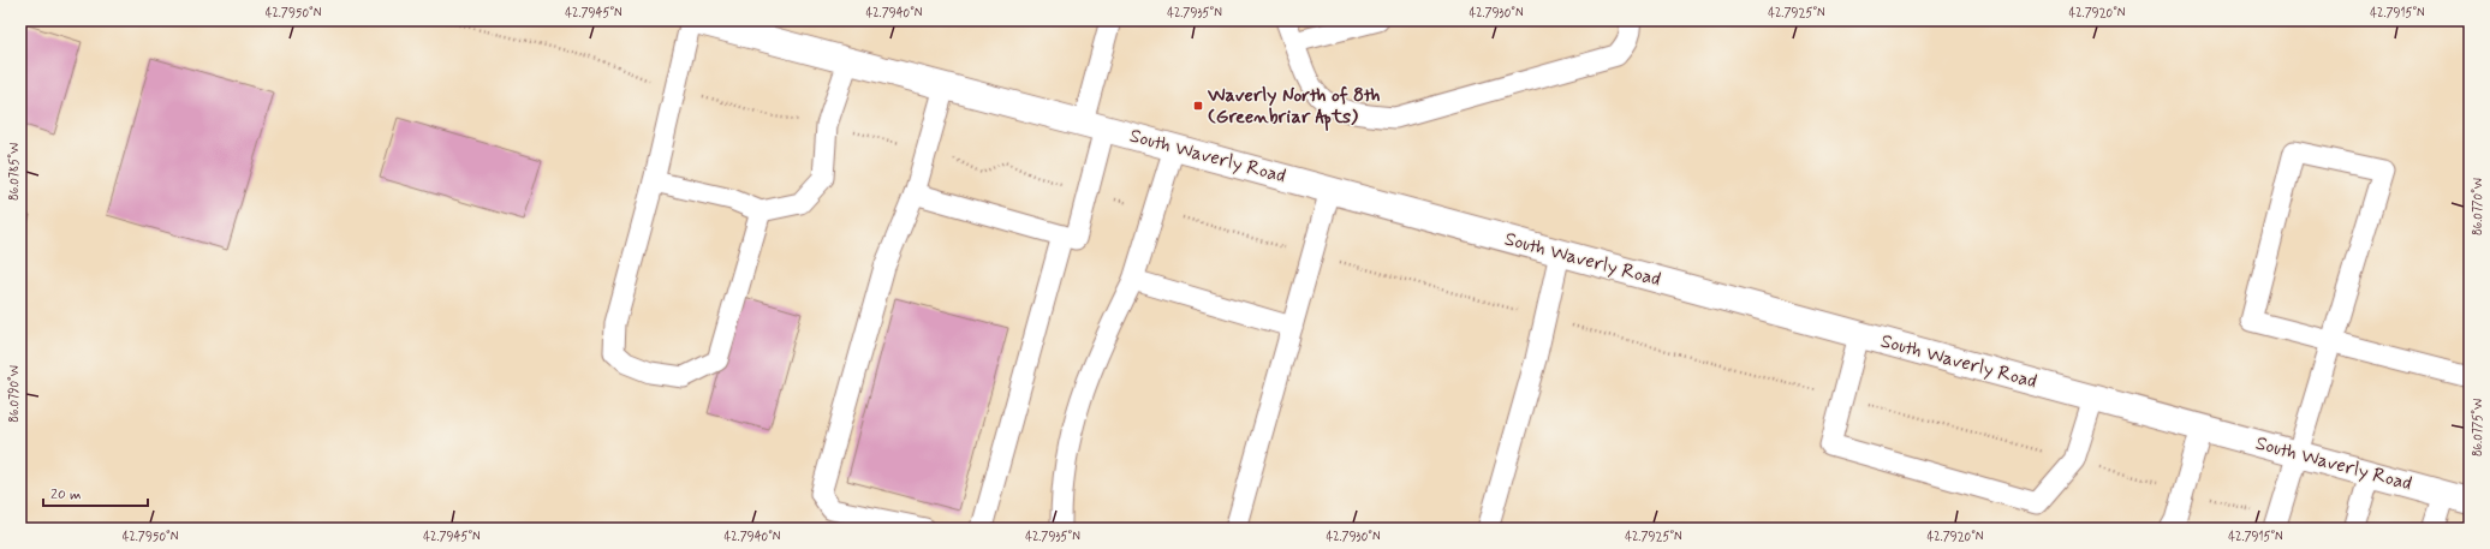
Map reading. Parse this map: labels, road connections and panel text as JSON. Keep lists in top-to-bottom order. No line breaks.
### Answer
{"streets":{"main road":["South Waverly Road"]},"places":{"transit":["Waverly North of 8th (Greenbriar Apts)"]},"scale_bar":"20 m","coordinates":["42.7950°N","42.7945°N","42.7940°N","42.7935°N","42.7930°N","42.7925°N","42.7920°N","42.7915°N","86.0785°W","86.0770°W","86.0790°W","86.0775°W"]}
